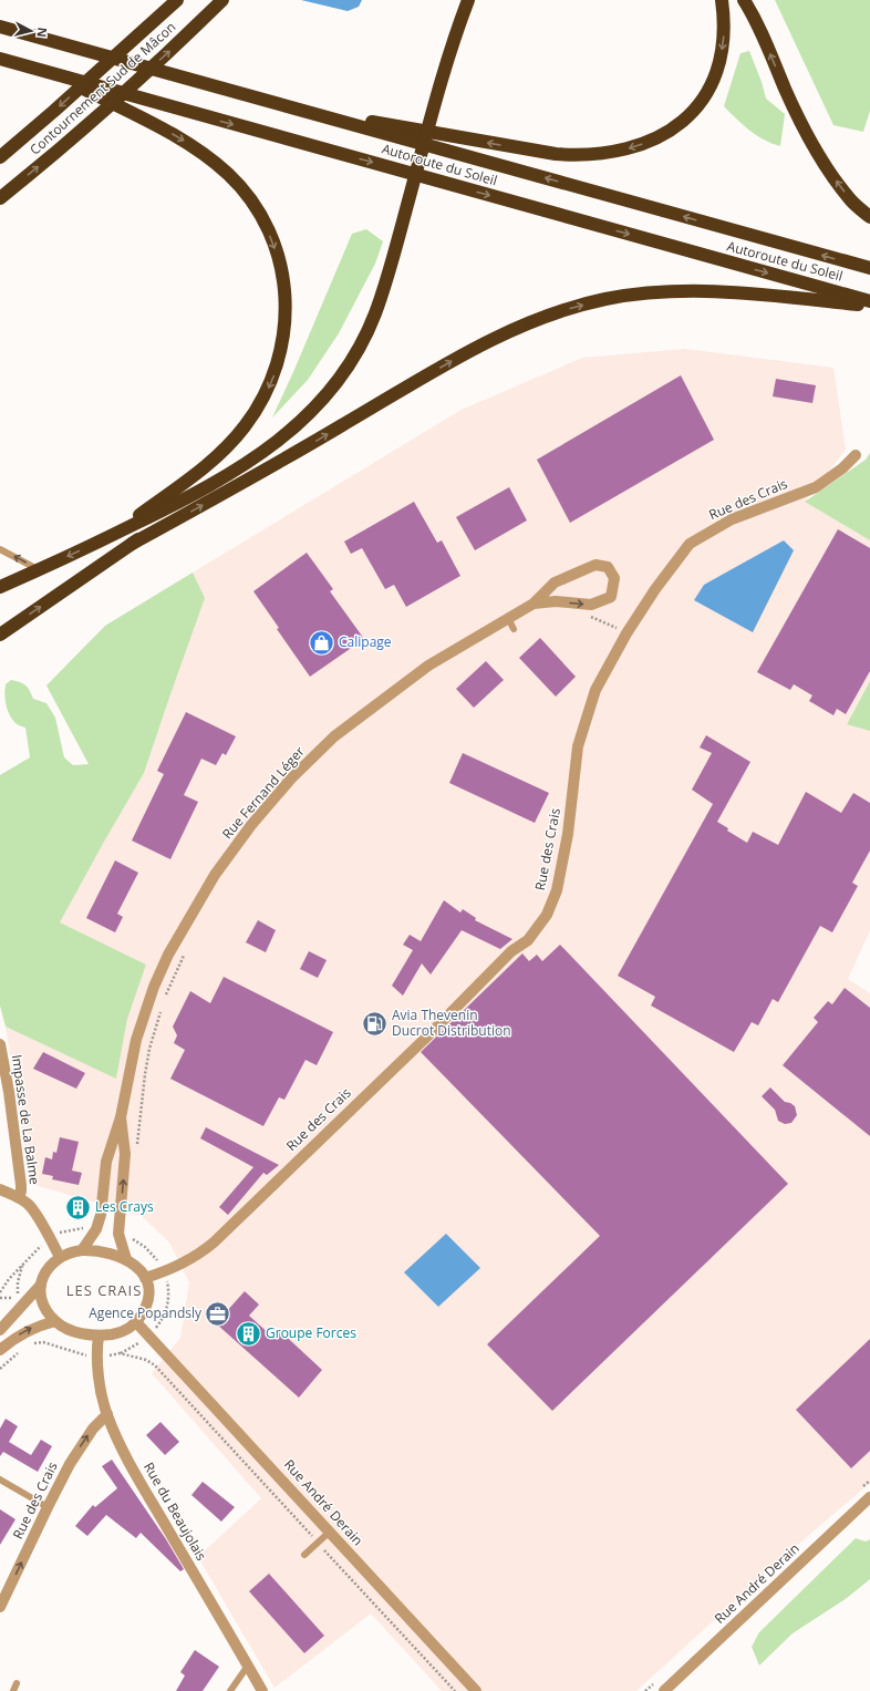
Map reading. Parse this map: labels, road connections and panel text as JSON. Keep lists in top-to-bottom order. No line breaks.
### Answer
{"streets":{"highway":["Contournement Sud de Mâcon","Autoroute du Soleil"],"street":["Rue des Crais","Rue Fernand Léger","Impasse de La Balme","Rue André Derain","Rue du Beaujolais"]},"crossings":[["Rue des Crais","Rue Fernand Léger"],["Rue des Crais","Rue André Derain"],["Rue des Crais","Rue du Beaujolais"],["Rue Fernand Léger","Rue André Derain"],["Rue Fernand Léger","Rue du Beaujolais"],["Rue André Derain","Rue du Beaujolais"]],"districts":["LES CRAIS"],"places":{"shop":["Calipage"],"fuel station":["Avia Thevenin Ducrot Distribution"],"building":["Les Crays","Groupe Forces"],"office":["Agence Popandsly"]},"north":"right"}
